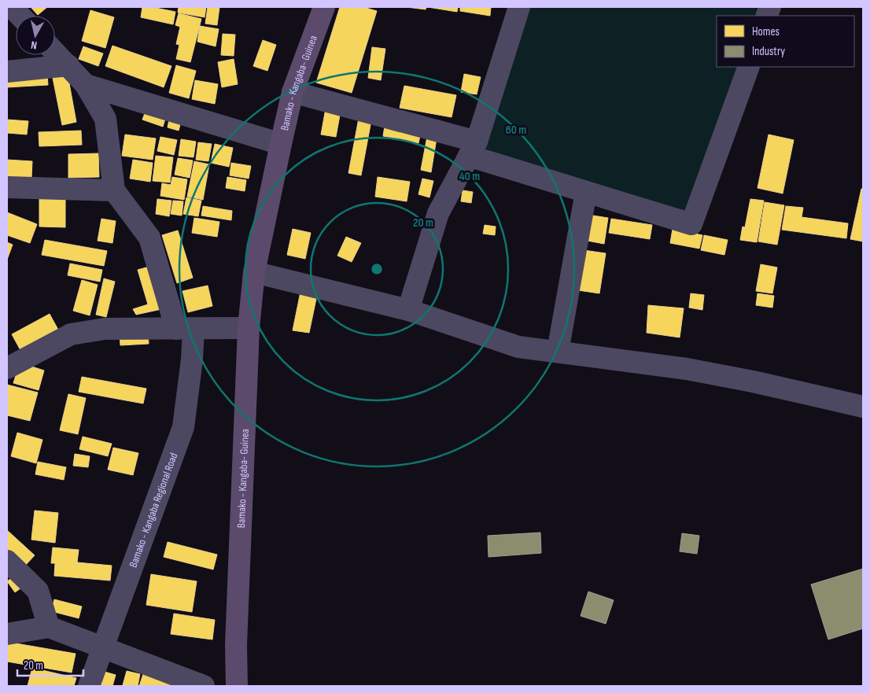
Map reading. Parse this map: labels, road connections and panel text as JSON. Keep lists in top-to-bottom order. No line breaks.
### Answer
{"streets":{"main road":["Bamako - Kangaba- Guinea"],"street":["Bamako - Kangaba Regional Road"]},"legend":["Homes","Industry"],"scale_bar":"20 m","north":"bottom","rings":["60 m","40 m","20 m"]}
